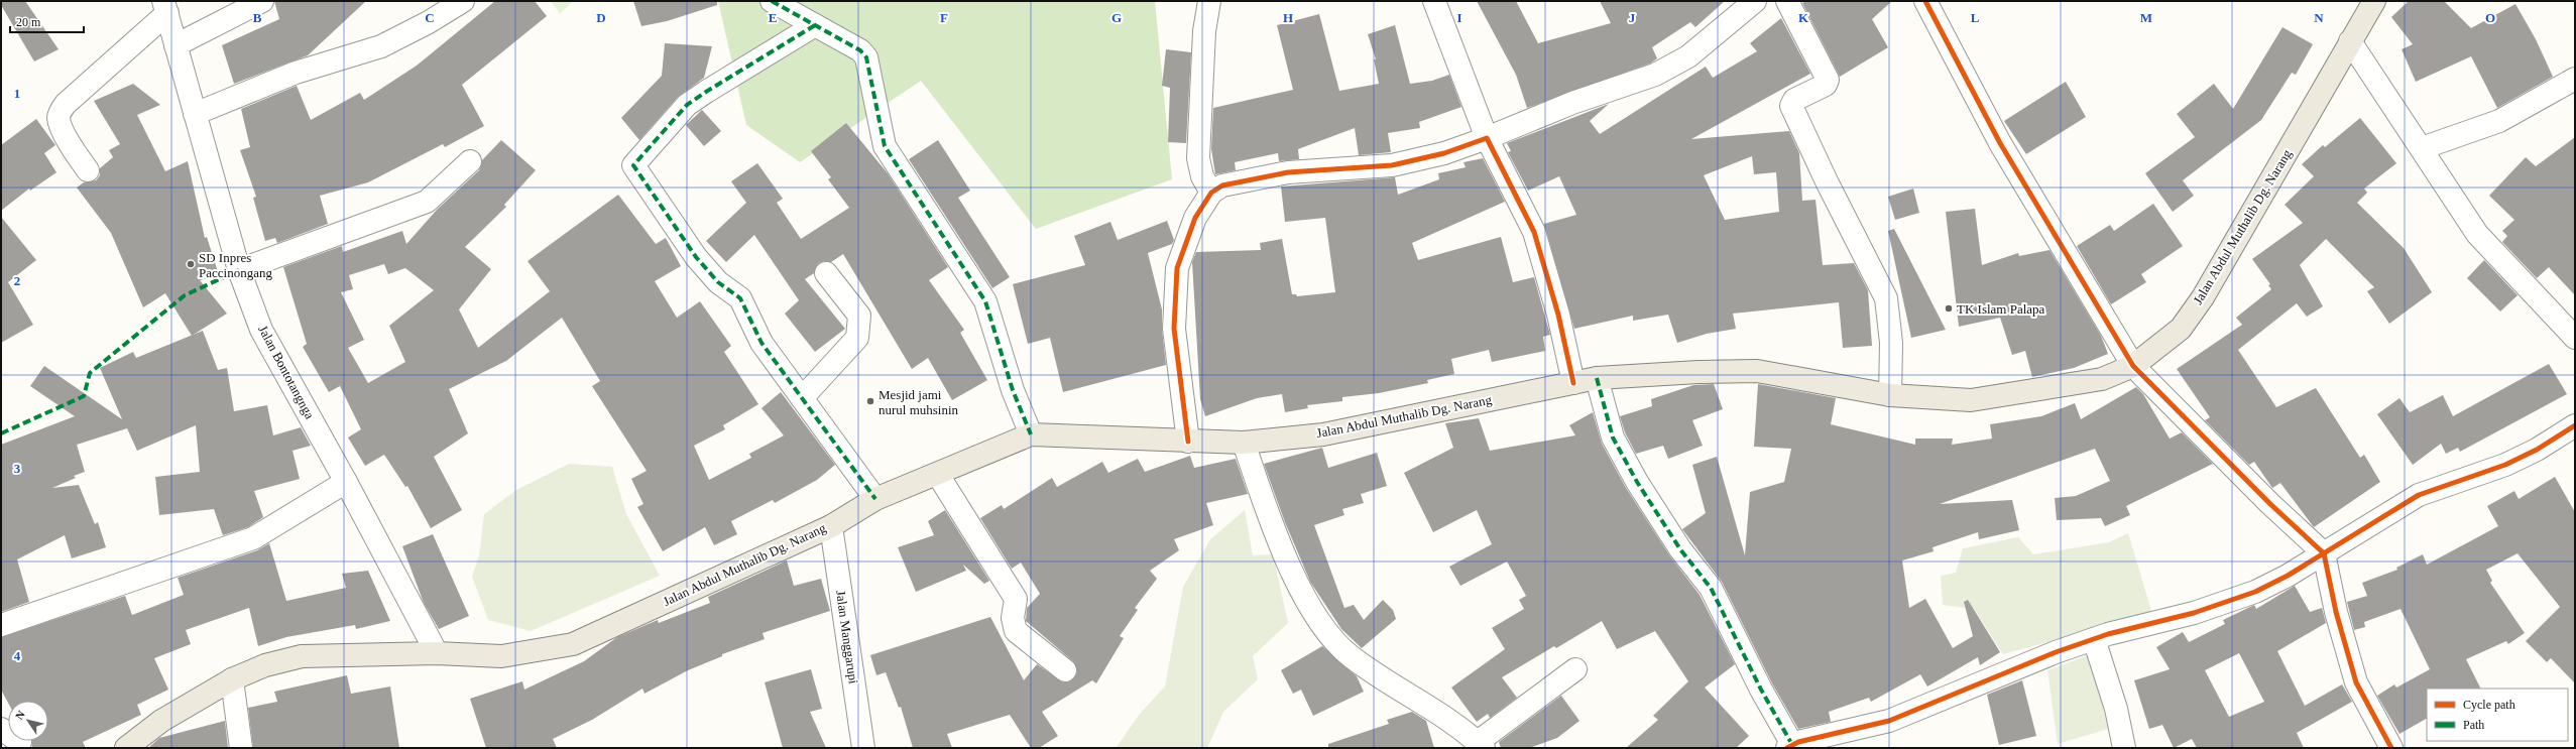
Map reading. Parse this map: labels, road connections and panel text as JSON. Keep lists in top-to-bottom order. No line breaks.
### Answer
{"streets":{"main road":["Jalan Abdul Muthalib Dg. Narang"],"street":["Jalan Bontotangnga","Jalan Manggarupi"]},"crossings":[["Jalan Abdul Muthalib Dg. Narang","Jalan Bontotangnga"],["Jalan Abdul Muthalib Dg. Narang","Jalan Manggarupi"]],"places":["SD Inpres Paccinongang","TK Islam Palapa","Mesjid jami nurul muhsinin"],"legend":["Cycle path","Path"],"scale_bar":"20 m","north":"top left","grid":{"columns":["B","C","D","E","F","G","H","I","J","K","L","M","N","O"],"rows":["1","2","3","4"]}}
